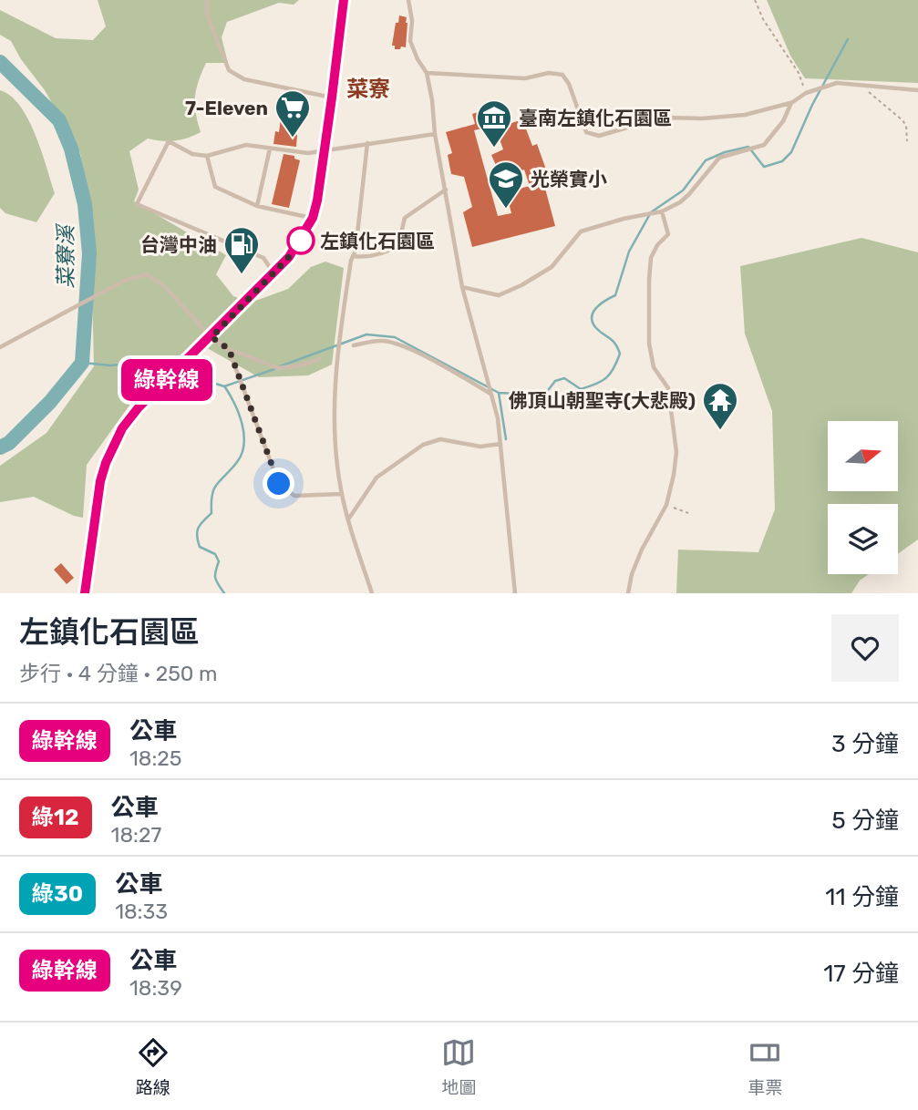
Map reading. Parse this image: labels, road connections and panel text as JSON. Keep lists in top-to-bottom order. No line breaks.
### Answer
{"districts":["菜寮"],"water":["菜竂溪"],"places":{"supermarket":["7-Eleven"],"museum":["臺南左鎮化石園區"],"school or university":["光榮實小"],"other":["左鎮化石園區"],"fuel station":["台灣中油"],"temple":["佛頂山朝聖寺(大悲殿)"]},"lines":["bus line 綠幹線"],"north":"right","page":{"on_map":"綠幹線","heading":["左鎮化石園區","步行 · 4 分鐘 · 250 m"],"list":[{"mark":"綠幹線","name":"公車","note":"18:25","value":"3 分鐘"},{"mark":"綠12","name":"公車","note":"18:27","value":"5 分鐘"},{"mark":"綠30","name":"公車","note":"18:33","value":"11 分鐘"},{"mark":"綠幹線","name":"公車","note":"18:39","value":"17 分鐘"}],"tabs":["路線","地圖","車票"]}}
